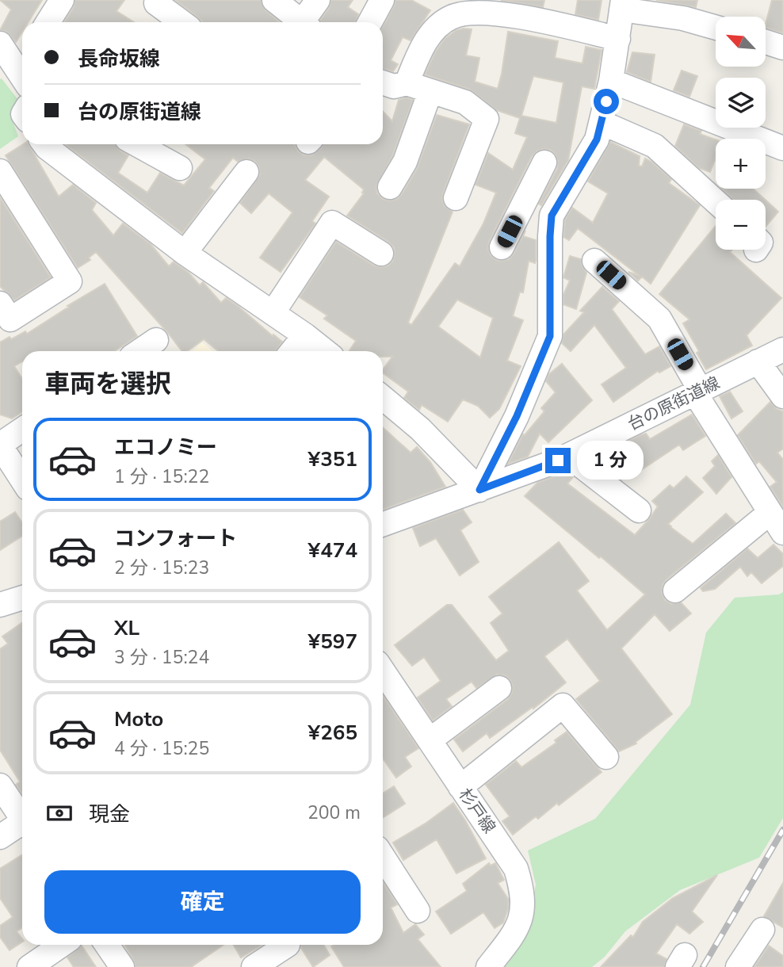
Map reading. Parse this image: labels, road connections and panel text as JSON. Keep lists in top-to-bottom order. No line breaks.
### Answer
{"streets":{"street":["台の原街道線","杉戸線"]},"north":"top left","page":{"map_buttons":["+","−"],"banner":["長命坂線","台の原街道線"],"heading":"車両を選択","list":[{"name":"エコノミー","note":"1 分 · 15:22","value":"¥351"},{"name":"コンフォート","note":"2 分 · 15:23","value":"¥474"},{"name":"XL","note":"3 分 · 15:24","value":"¥597"},{"name":"Moto","note":"4 分 · 15:25","value":"¥265"}],"bubble":"1 分","pay":["現金","200 m"],"buttons":"確定"}}
